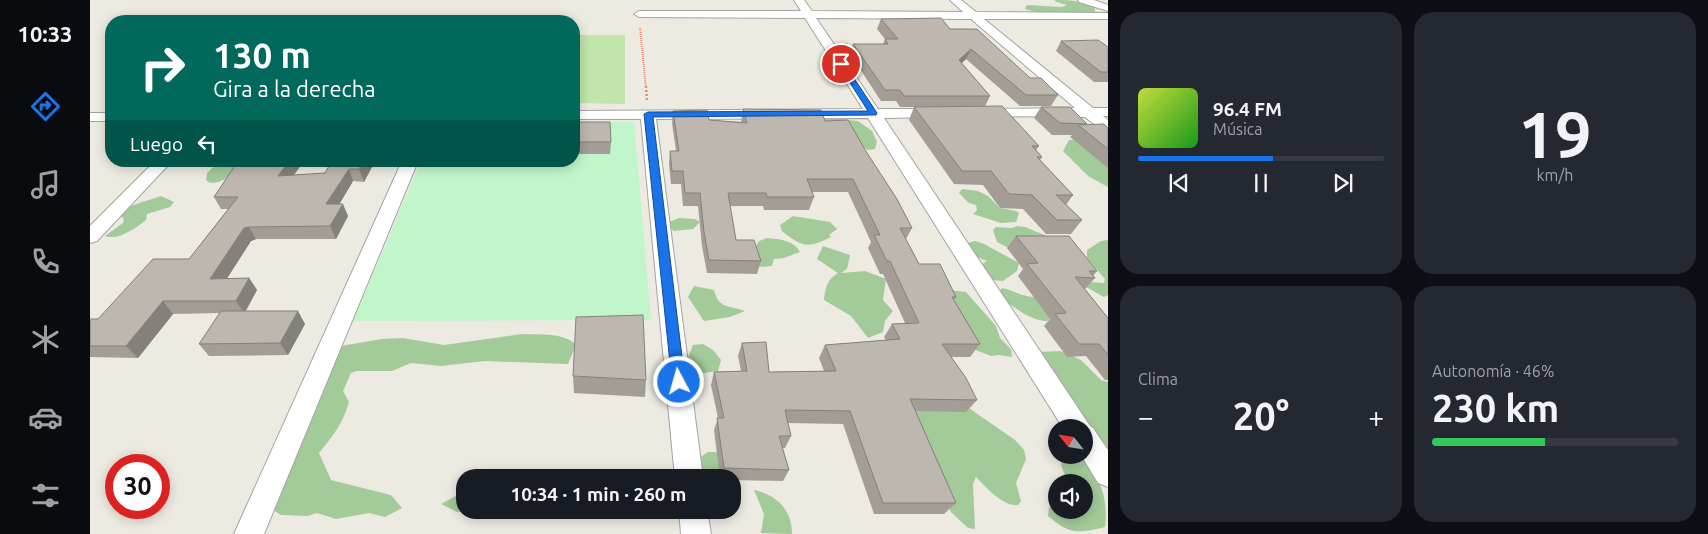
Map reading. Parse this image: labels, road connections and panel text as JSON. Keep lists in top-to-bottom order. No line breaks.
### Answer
{"north":"top left","page":{"tabs":"10:33","tile":[["19","km/h"],"Clima",["Autonomía · 46%","230 km"]],"turn":["130 m","Gira a la derecha"],"song":["96.4 FM","Música"],"then":"Luego","heat":["−","20°","+"],"limit":"30","trip":"10:34 · 1 min · 260 m"}}
